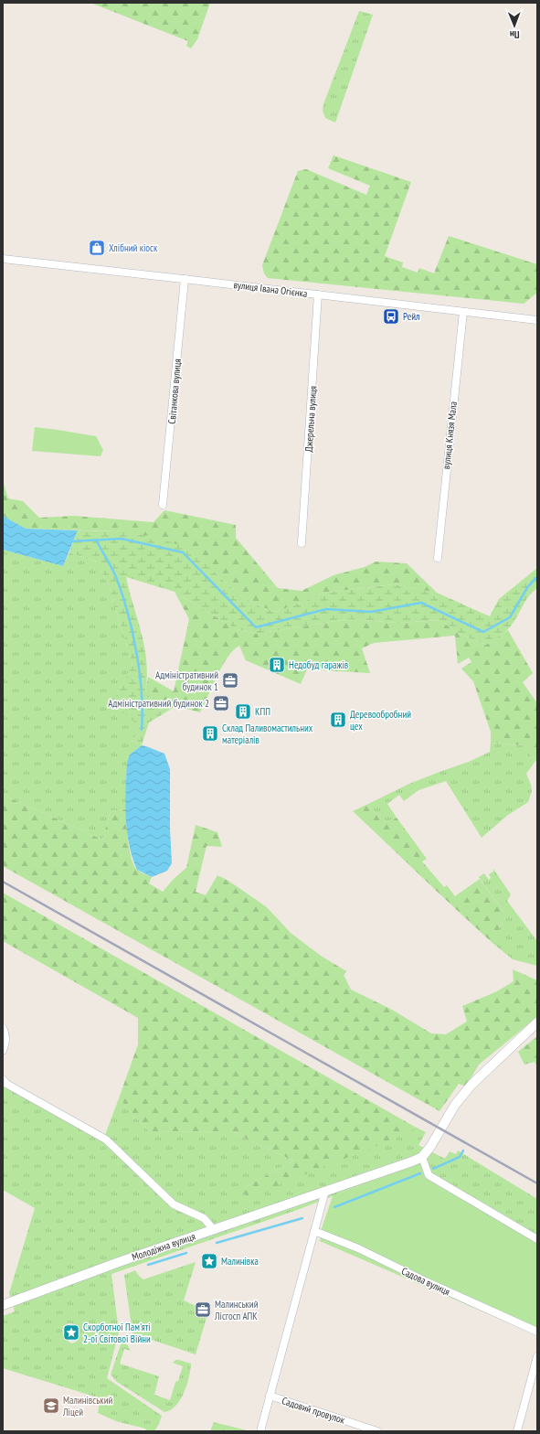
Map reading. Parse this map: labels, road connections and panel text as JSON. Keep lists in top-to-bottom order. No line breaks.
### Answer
{"streets":{"street":["вулиця Івана Огієнка","Світанкова вулиця","Джерельна вулиця","вулиця Князя Мала","Молодіжна вулиця","Садова вулиця","Садовий провулок"]},"crossings":[["вулиця Івана Огієнка","Світанкова вулиця"],["вулиця Івана Огієнка","Джерельна вулиця"],["вулиця Івана Огієнка","вулиця Князя Мала"]],"places":{"shop":["Хлібний кіоск"],"bus stop":["Рейл"],"building":["Недобуд гаражів","КПП","Деревообробний цех","Склад Паливомастильних матеріалів"],"office":["Адміністративний будинок 1","Адміністративний будинок 2","Малинський Лісгосп АПК"],"place":["Малинівка","Скорботної Пам'яті 2-ої Світової Війни"],"school or university":["Малинівський Ліцей"]},"north":"bottom"}
